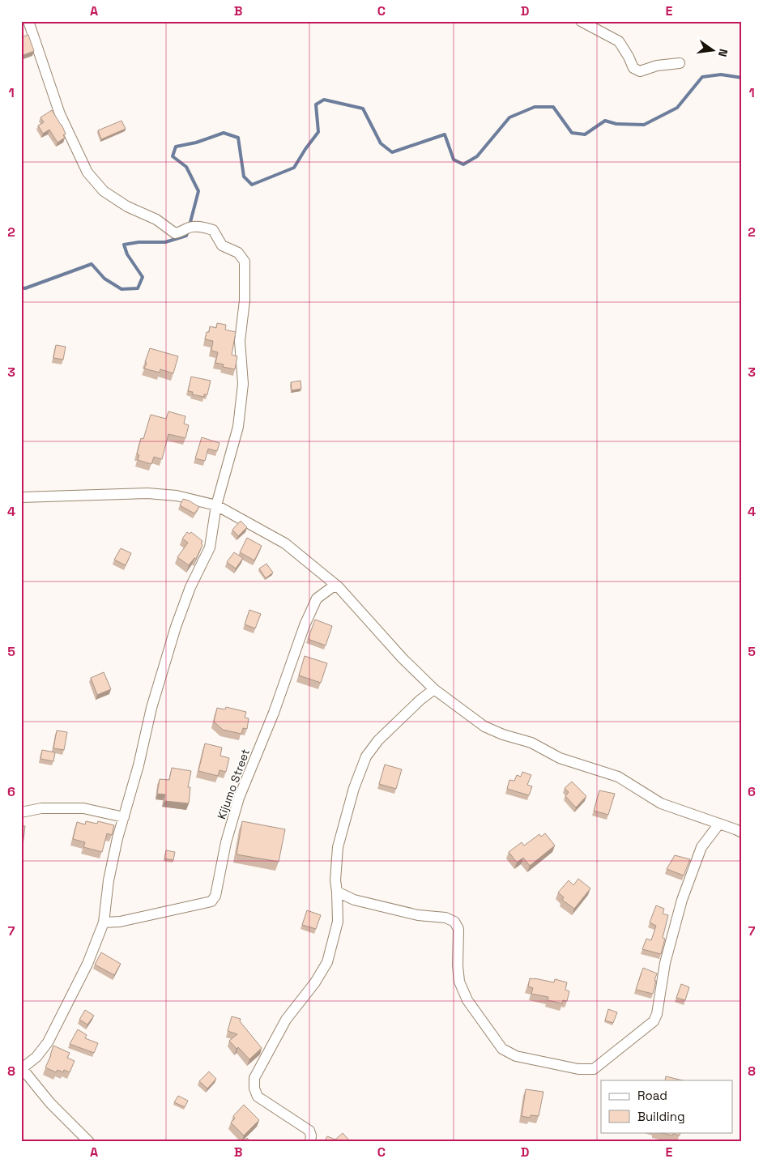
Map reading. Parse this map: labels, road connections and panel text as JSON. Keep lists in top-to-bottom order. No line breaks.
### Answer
{"streets":{"street":["Kijumo Street"]},"legend":["Road","Building"],"north":"right","grid":{"columns":["A","B","C","D","E"],"rows":["1","2","3","4","5","6","7","8"]}}
